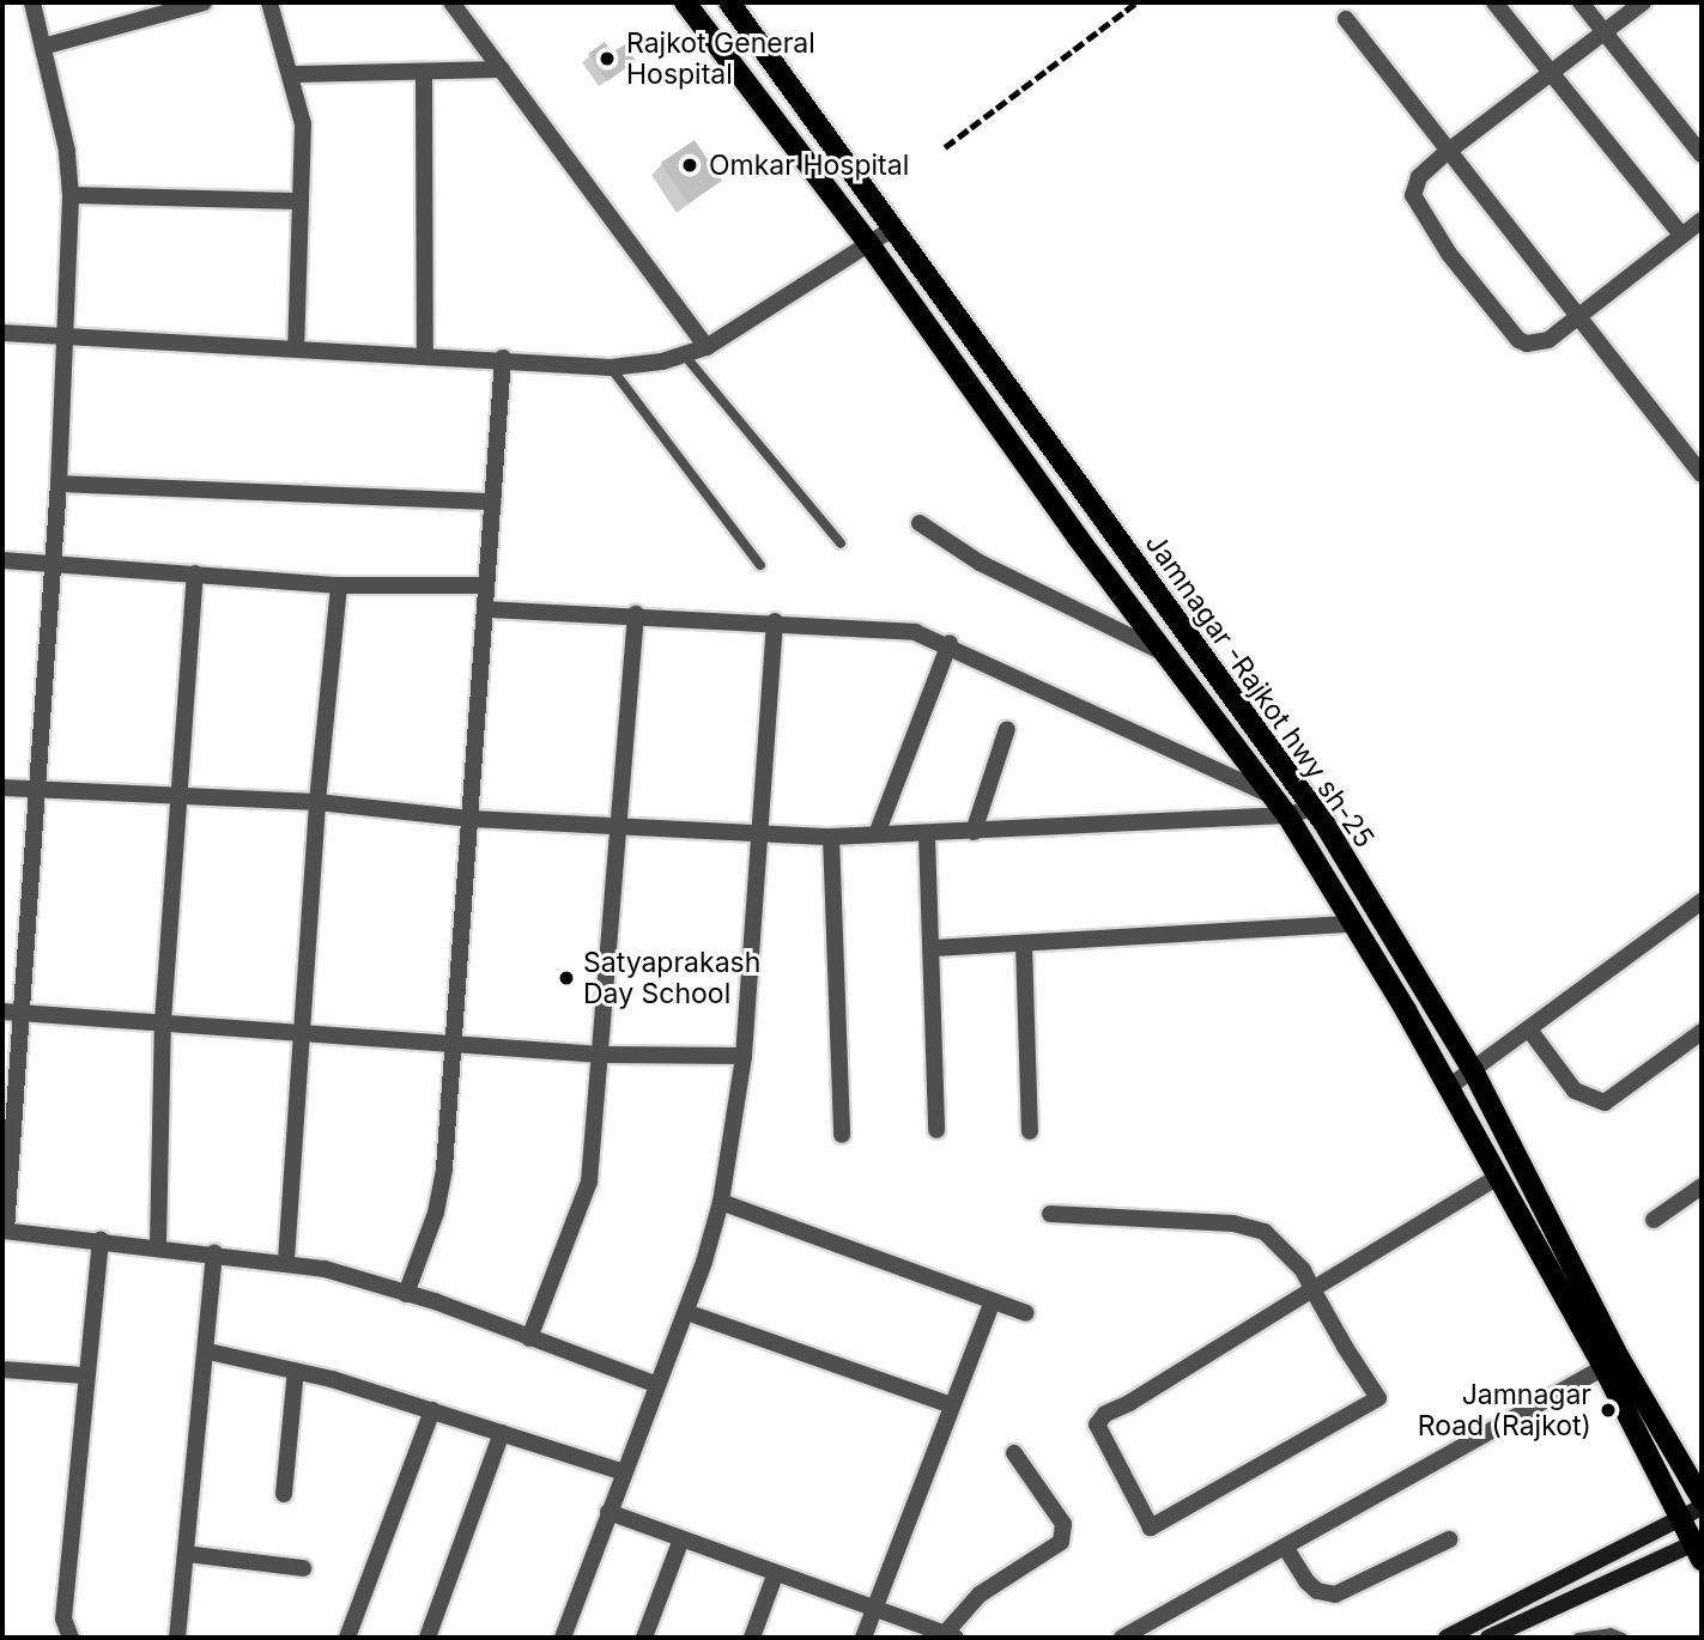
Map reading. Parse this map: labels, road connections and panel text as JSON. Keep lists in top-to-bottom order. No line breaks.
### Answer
{"streets":{"main road":["Jamnagar -Rajkot hwy sh-25"]},"places":["Rajkot General Hospital","Omkar Hospital","Satyaprakash Day School","Jamnagar Road (Rajkot)"]}
